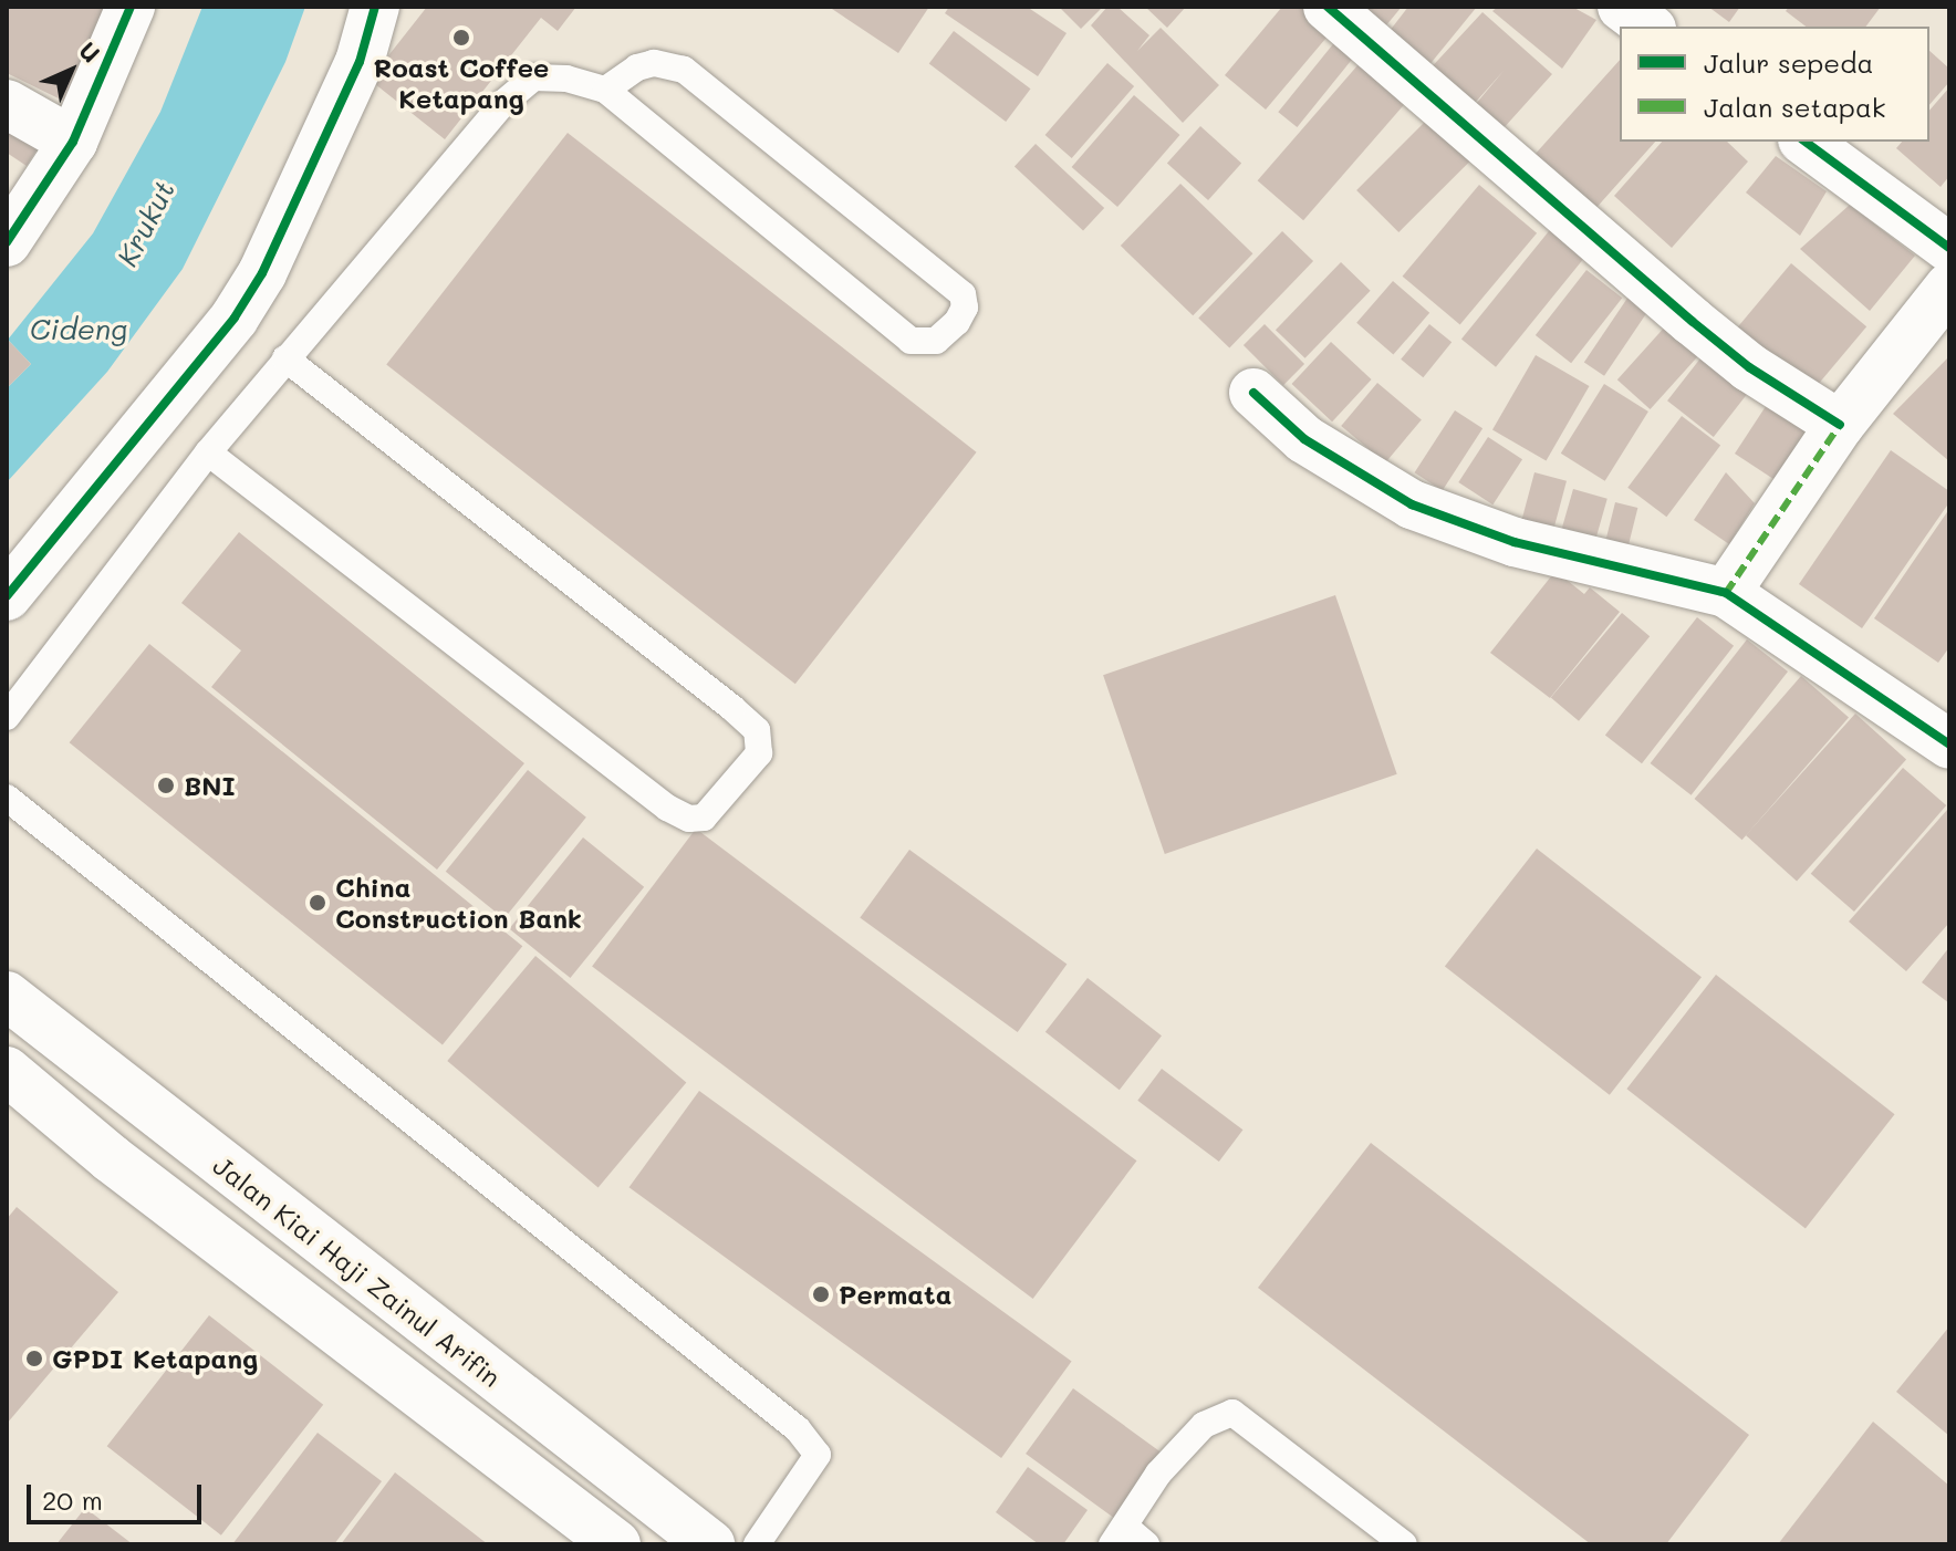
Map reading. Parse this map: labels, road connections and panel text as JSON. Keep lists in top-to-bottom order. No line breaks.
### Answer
{"streets":{"street":["Jalan Kiai Haji Zainul Arifin"]},"water":["Krukut","Cideng"],"places":["Roast Coffee Ketapang","BNI","China Construction Bank","Permata","GPDI Ketapang"],"legend":["Jalur sepeda","Jalan setapak"],"scale_bar":"20 m","north":"top right"}
